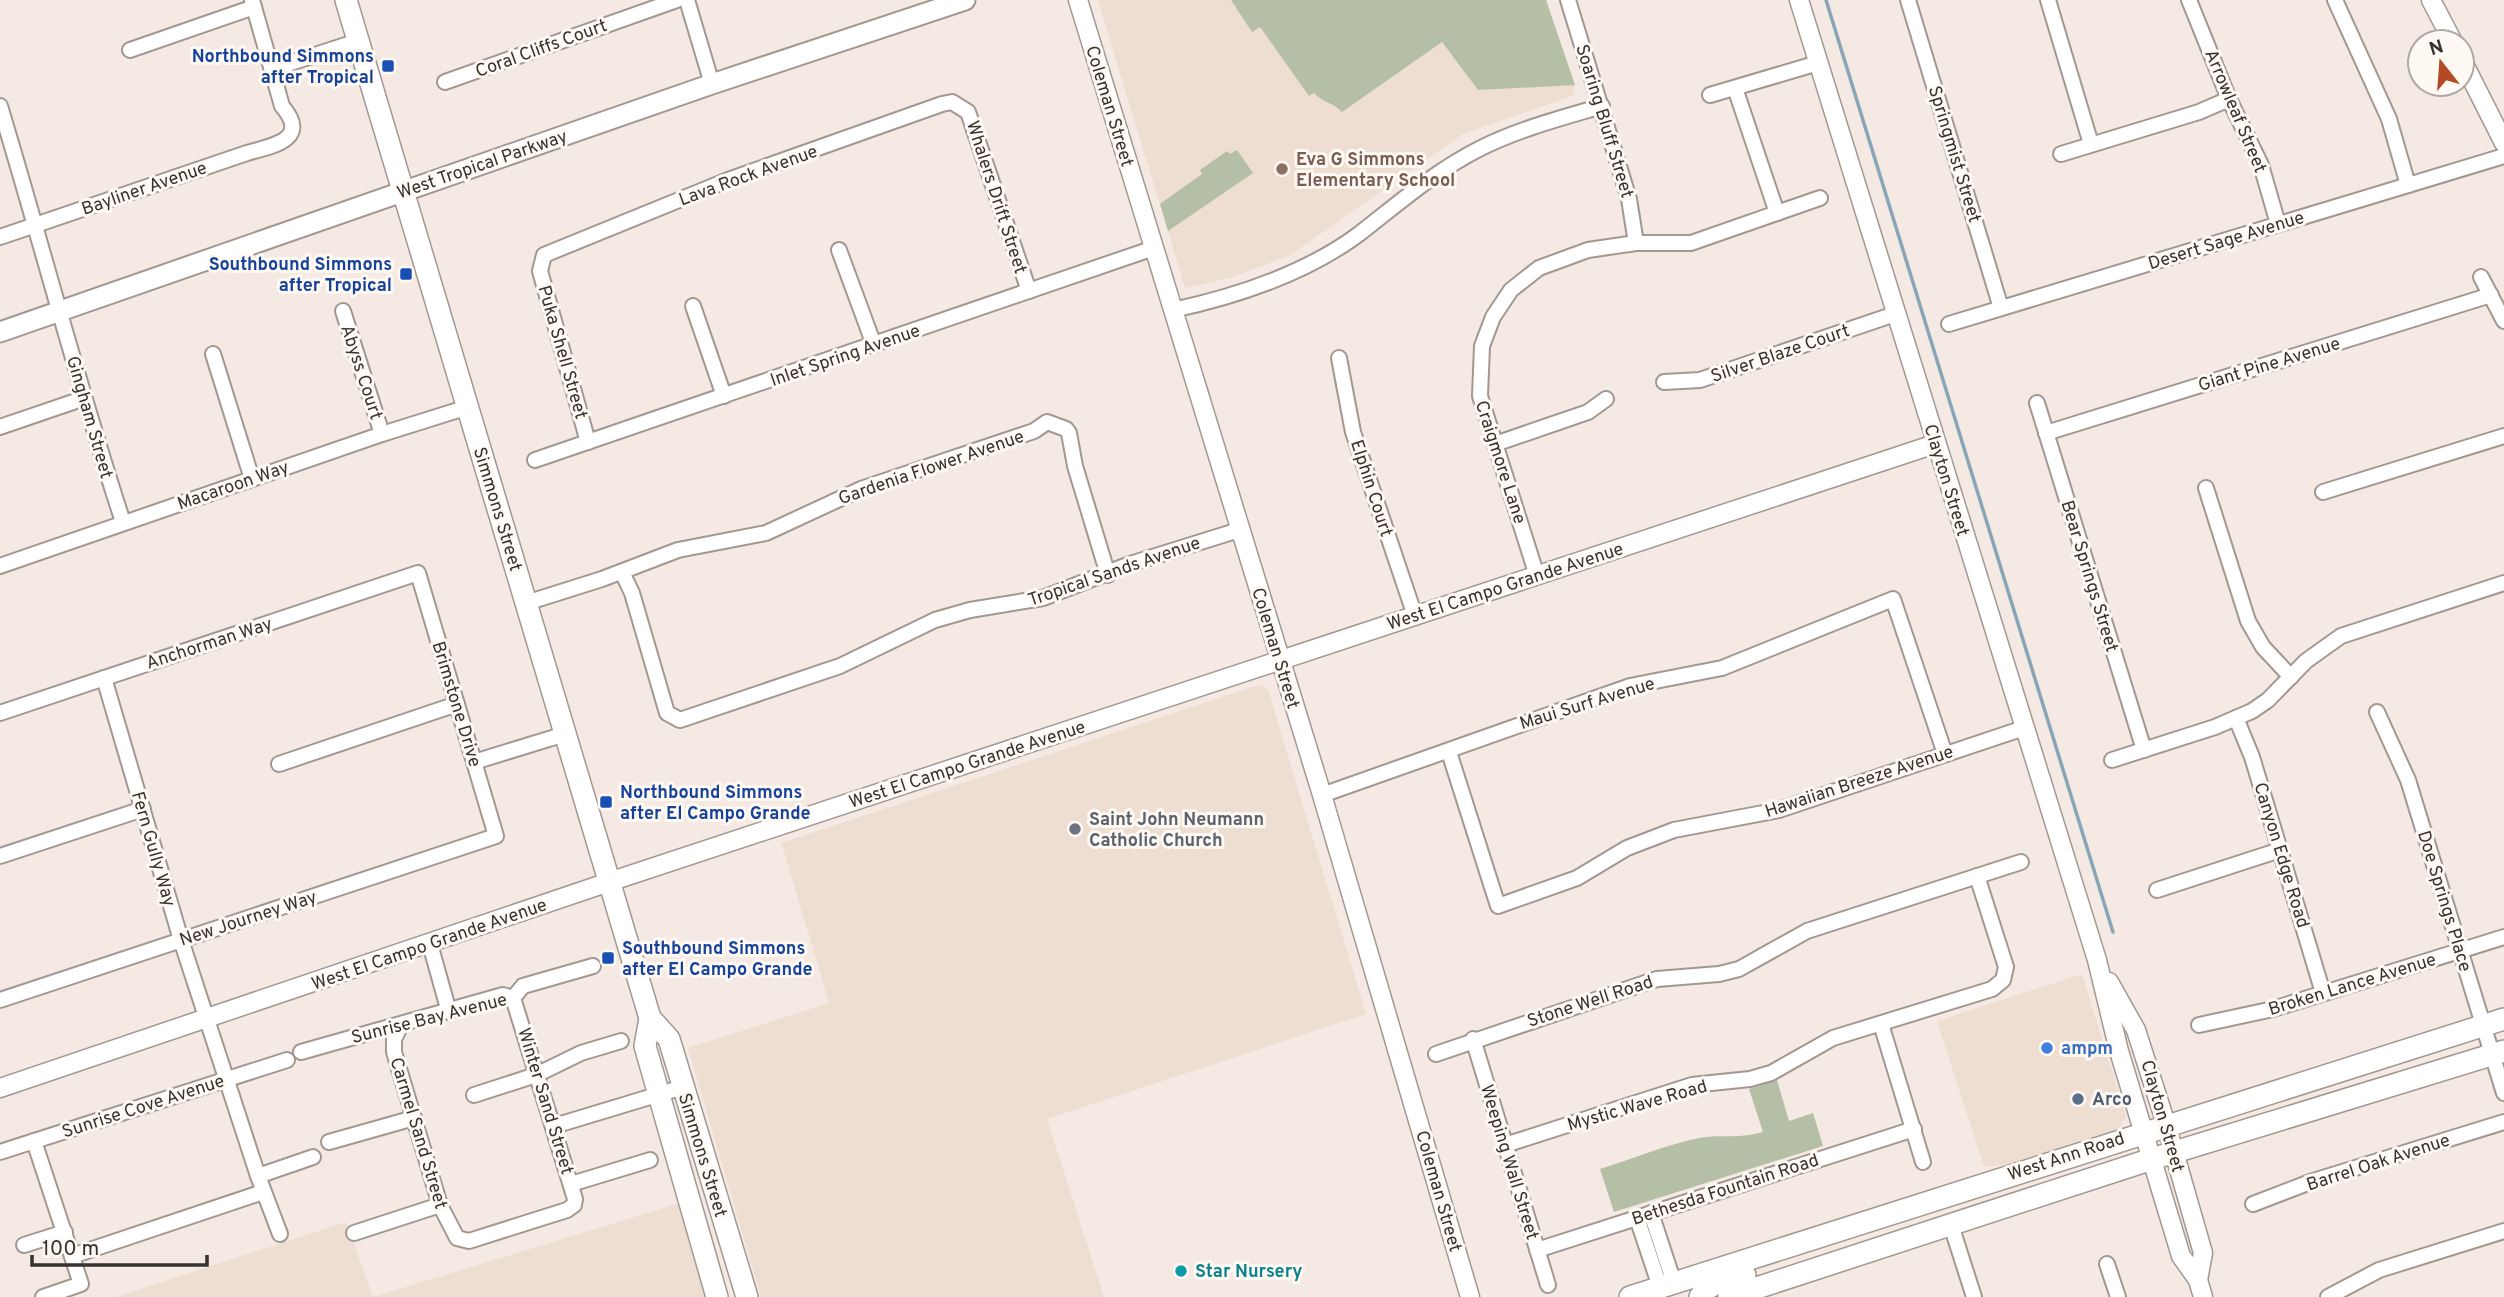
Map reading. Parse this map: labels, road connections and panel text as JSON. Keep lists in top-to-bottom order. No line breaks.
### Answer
{"streets":{"main road":["West Tropical Parkway","Simmons Street","West Ann Road"],"street":["Coral Cliffs Court","Coleman Street","Arrowleaf Street","Soaring Bluff Street","Springmist Street","Lava Rock Avenue","Bayliner Avenue","Whalers Drift Street","Desert Sage Avenue","Puka Shell Street","Silver Blaze Court","Inlet Spring Avenue","Giant Pine Avenue","Abyss Court","Gingham Street","Craigmore Lane","Gardenia Flower Avenue","Clayton Street","Macaroon Way","Elphin Court","Tropical Sands Avenue","Bear Springs Street","West El Campo Grande Avenue","Anchorman Way","Maui Surf Avenue","Brimstone Drive","Hawaiian Breeze Avenue","Fern Gully Way","Canyon Edge Road","Doe Springs Place","New Journey Way","Broken Lance Avenue","Stone Well Road","Sunrise Bay Avenue","Winter Sand Street","Mystic Wave Road","Sunrise Cove Avenue","Carmel Sand Street","Weeping Wall Street","Barrel Oak Avenue","Bethesda Fountain Road"]},"crossings":[["Coleman Street","Inlet Spring Avenue"],["Coleman Street","Tropical Sands Avenue"],["Coleman Street","West El Campo Grande Avenue"],["Coleman Street","Maui Surf Avenue"],["Arrowleaf Street","Desert Sage Avenue"],["Soaring Bluff Street","Craigmore Lane"],["Springmist Street","Desert Sage Avenue"],["West Tropical Parkway","Gingham Street"],["West Tropical Parkway","Simmons Street"],["Lava Rock Avenue","Whalers Drift Street"],["Lava Rock Avenue","Puka Shell Street"],["Bayliner Avenue","Gingham Street"],["Whalers Drift Street","Inlet Spring Avenue"],["Puka Shell Street","Inlet Spring Avenue"],["Silver Blaze Court","Clayton Street"],["Giant Pine Avenue","Bear Springs Street"],["Abyss Court","Macaroon Way"],["Gingham Street","Macaroon Way"],["Craigmore Lane","West El Campo Grande Avenue"],["Gardenia Flower Avenue","Simmons Street"],["Gardenia Flower Avenue","Tropical Sands Avenue"],["Clayton Street","West El Campo Grande Avenue"],["Clayton Street","Hawaiian Breeze Avenue"],["Clayton Street","West Ann Road"],["Macaroon Way","Simmons Street"],["Elphin Court","West El Campo Grande Avenue"],["Simmons Street","West El Campo Grande Avenue"],["West El Campo Grande Avenue","Fern Gully Way"],["Anchorman Way","Brimstone Drive"],["Anchorman Way","Fern Gully Way"],["Maui Surf Avenue","Hawaiian Breeze Avenue"],["Brimstone Drive","New Journey Way"],["Fern Gully Way","New Journey Way"],["Fern Gully Way","Sunrise Cove Avenue"],["Canyon Edge Road","Broken Lance Avenue"],["Doe Springs Place","Broken Lance Avenue"],["Doe Springs Place","West Ann Road"],["Stone Well Road","Mystic Wave Road"],["Stone Well Road","Weeping Wall Street"],["Sunrise Bay Avenue","Winter Sand Street"],["Sunrise Bay Avenue","Carmel Sand Street"],["Winter Sand Street","Carmel Sand Street"],["Mystic Wave Road","Weeping Wall Street"],["Weeping Wall Street","Bethesda Fountain Road"]],"places":{"transit":["Northbound Simmons after Tropical","Southbound Simmons after Tropical","Northbound Simmons after El Campo Grande","Southbound Simmons after El Campo Grande"],"other":["Eva G Simmons Elementary School","Saint John Neumann Catholic Church","ampm","Arco","Star Nursery"]},"scale_bar":"100 m","north":"top"}
